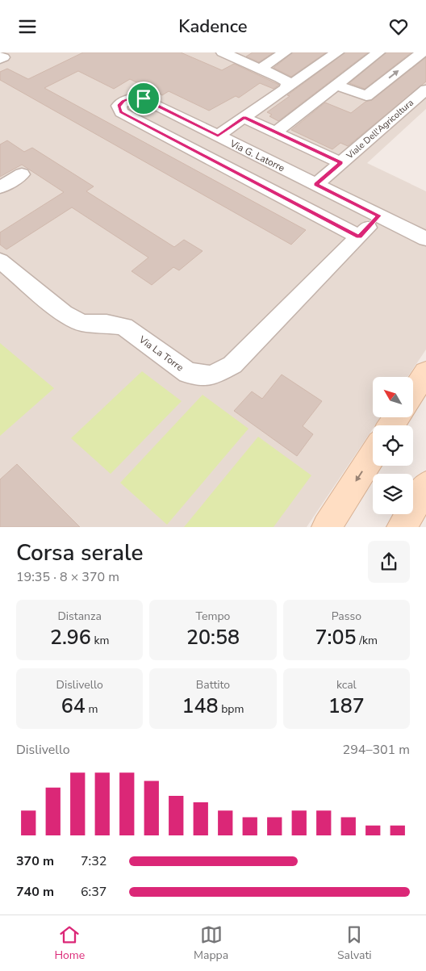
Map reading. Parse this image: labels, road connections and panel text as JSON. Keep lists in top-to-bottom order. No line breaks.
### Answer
{"streets":{"street":["Viale Dell'Agricoltura","Via G. Latorre","Via La Torre"]},"crossings":[["Viale Dell'Agricoltura","Via G. Latorre"],["Via G. Latorre","Via La Torre"]],"north":"top left","page":{"header":"Kadence","heading":["Corsa serale","19:35 · 8 × 370 m"],"stats":[["Distanza","2.96 km"],["Tempo","20:58"],["Passo","7:05 /km"],["Dislivello","64 m"],["Battito","148 bpm"],["kcal","187"]],"chart":["Dislivello","294–301 m"],"list":[{"name":"370 m","note":"7:32"},{"name":"740 m","note":"6:37"}],"tabs":["Home","Mappa","Salvati"]}}
